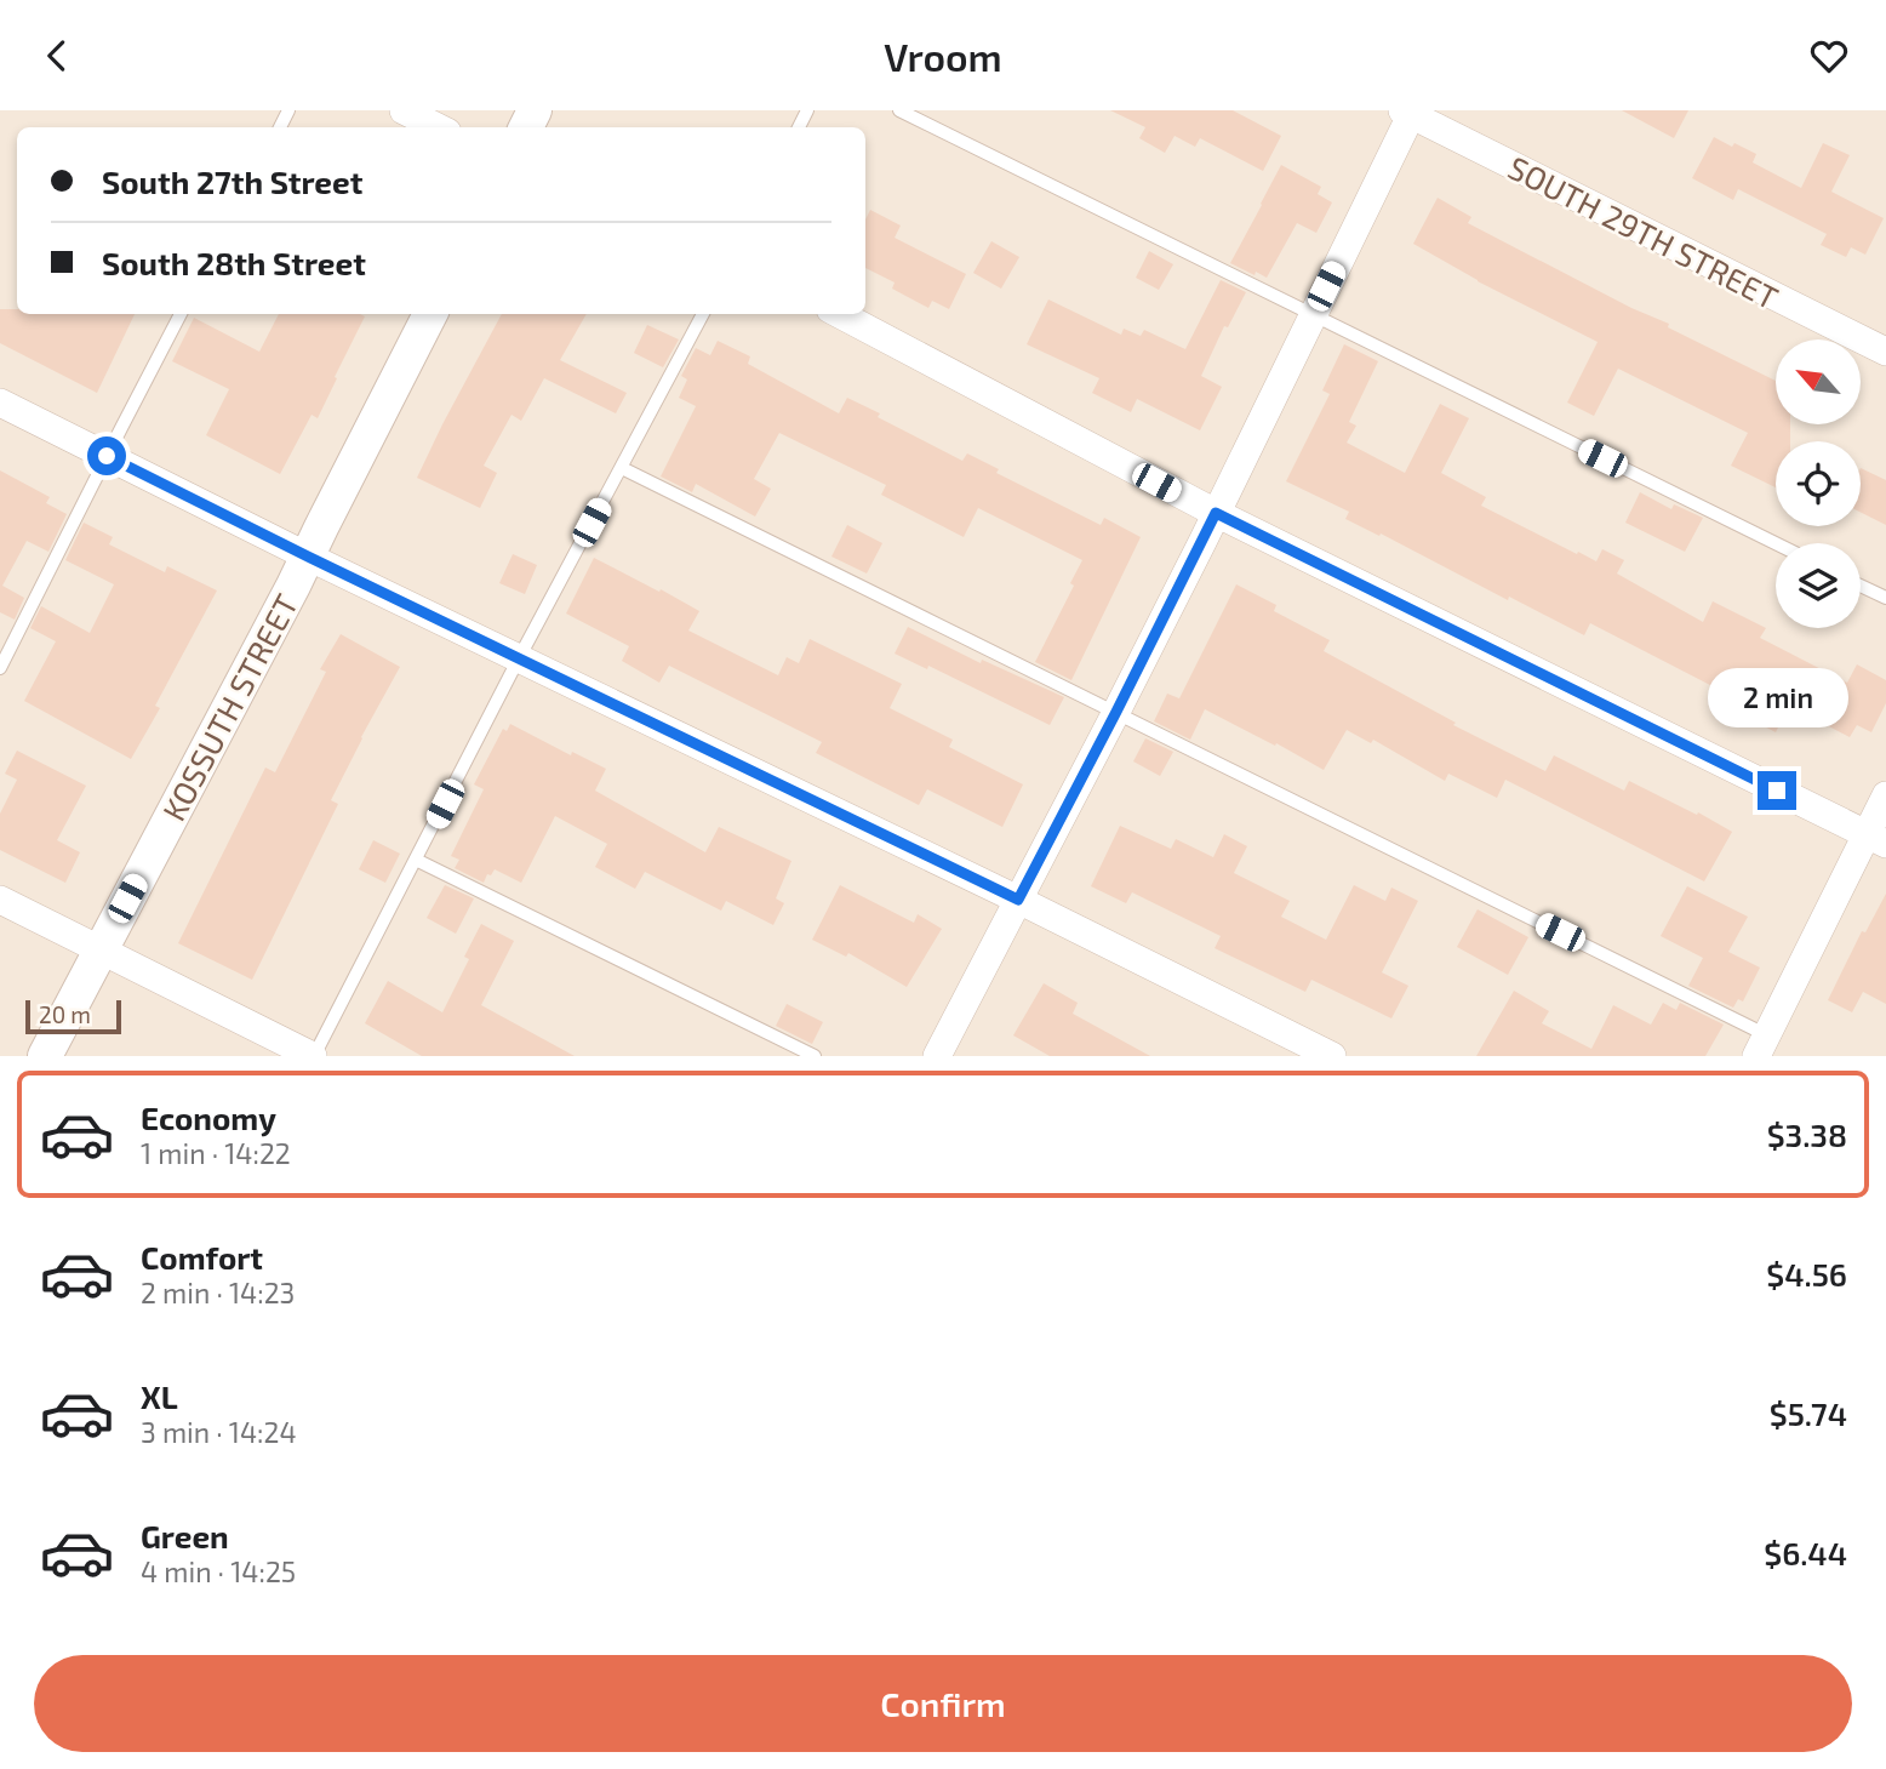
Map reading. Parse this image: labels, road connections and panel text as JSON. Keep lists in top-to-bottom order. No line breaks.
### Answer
{"streets":{"street":["SOUTH 29TH STREET","KOSSUTH STREET"]},"scale_bar":"20 m","north":"top left","page":{"header":"Vroom","banner":["South 27th Street","South 28th Street"],"bubble":"2 min","scale":"20 m","list":[{"name":"Economy","note":"1 min · 14:22","value":"$3.38"},{"name":"Comfort","note":"2 min · 14:23","value":"$4.56"},{"name":"XL","note":"3 min · 14:24","value":"$5.74"},{"name":"Green","note":"4 min · 14:25","value":"$6.44"}],"buttons":"Confirm"}}
